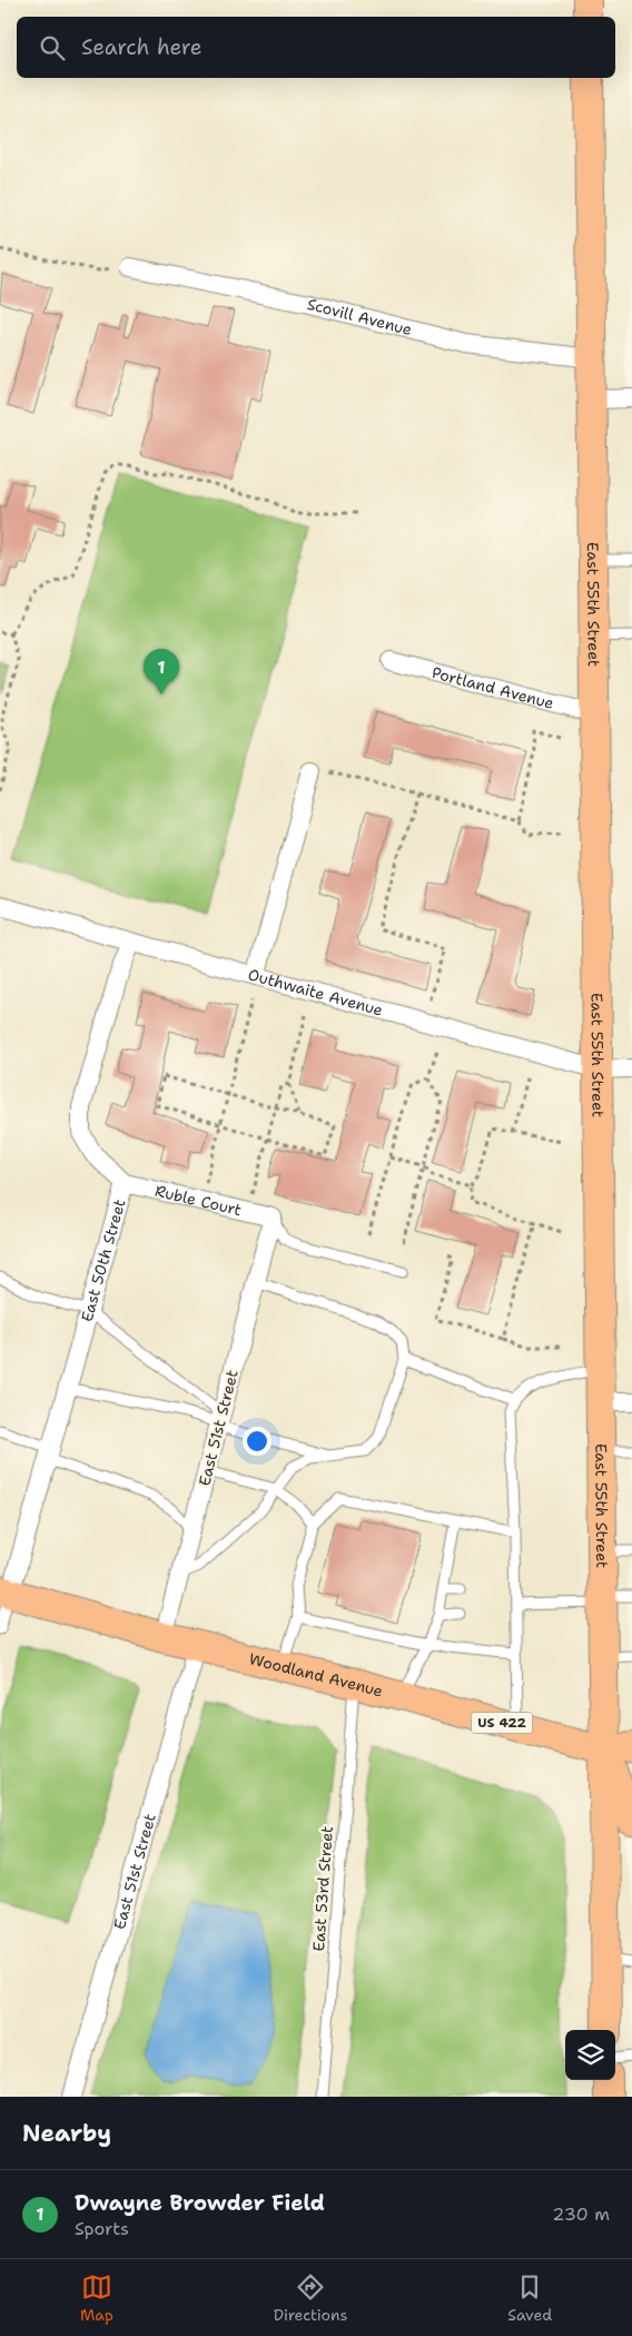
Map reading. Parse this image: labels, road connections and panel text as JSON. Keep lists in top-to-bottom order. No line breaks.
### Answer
{"streets":{"main road":["East 55th Street","Woodland Avenue","US 422"],"street":["Scovill Avenue","Portland Avenue","Outhwaite Avenue","Ruble Court","East 50th Street","East 51st Street"],"lane":["East 53rd Street"]},"crossings":[["Scovill Avenue","East 55th Street"],["East 55th Street","Portland Avenue"],["East 55th Street","Outhwaite Avenue"],["East 55th Street","Woodland Avenue"],["Outhwaite Avenue","East 50th Street"],["Ruble Court","East 50th Street"],["Ruble Court","East 51st Street"],["East 50th Street","Woodland Avenue"],["East 51st Street","Woodland Avenue"],["Woodland Avenue","East 53rd Street"]],"page":{"search":"Search here","pins":"1","heading":"Nearby","list":[{"mark":"1","name":"Dwayne Browder Field","note":"Sports","value":"230 m"}],"nav":["Map","Directions","Saved"]}}
